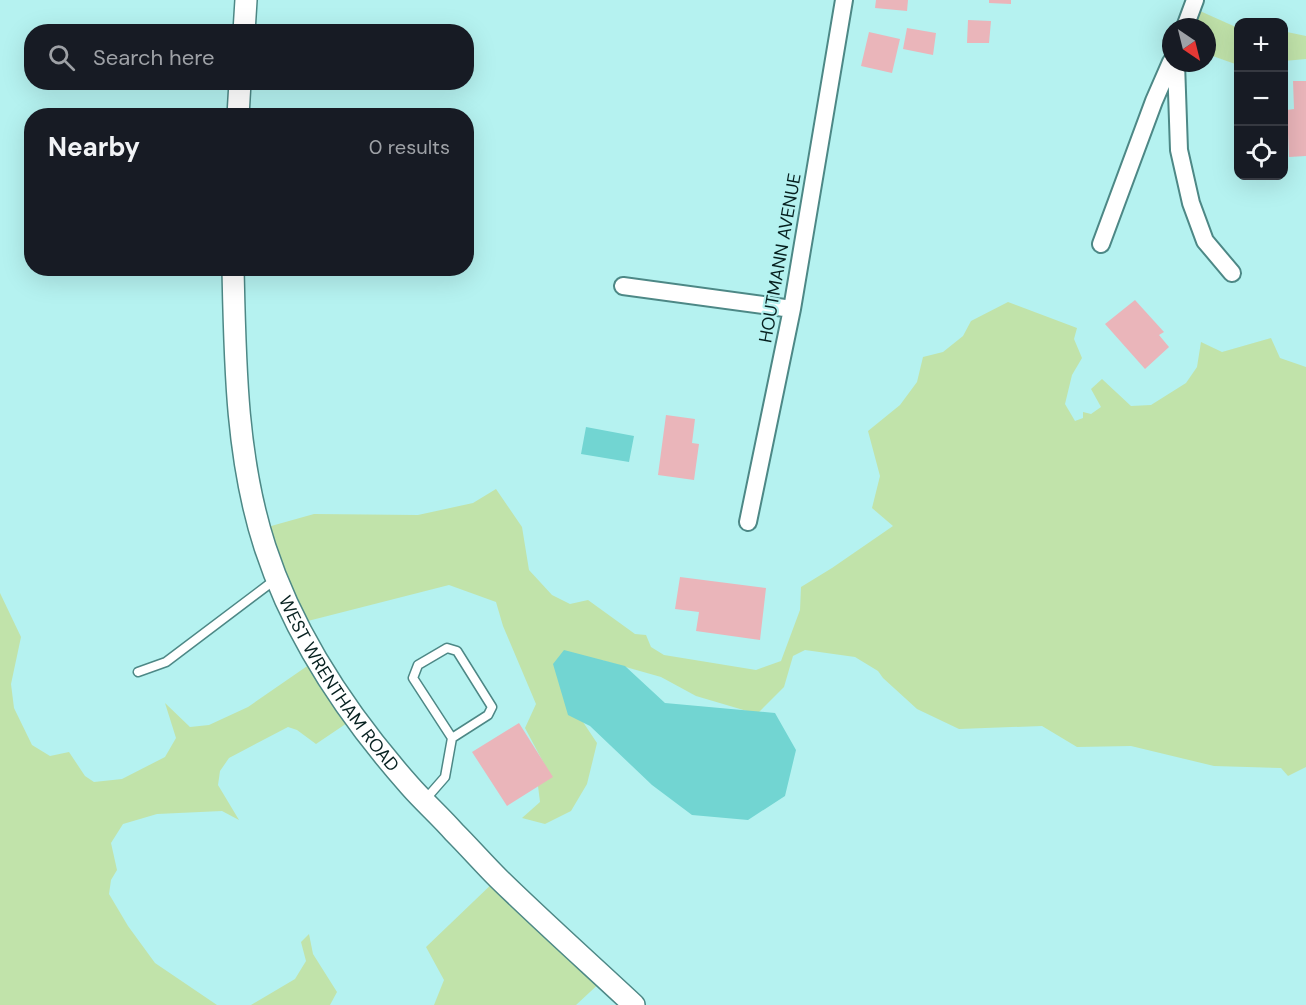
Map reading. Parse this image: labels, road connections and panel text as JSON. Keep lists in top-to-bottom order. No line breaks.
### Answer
{"streets":{"street":["HOUTMANN AVENUE","WEST WRENTHAM ROAD"]},"north":"bottom right","page":{"map_buttons":["+","−"],"search":"Search here","heading":["Nearby","0 results"]}}
